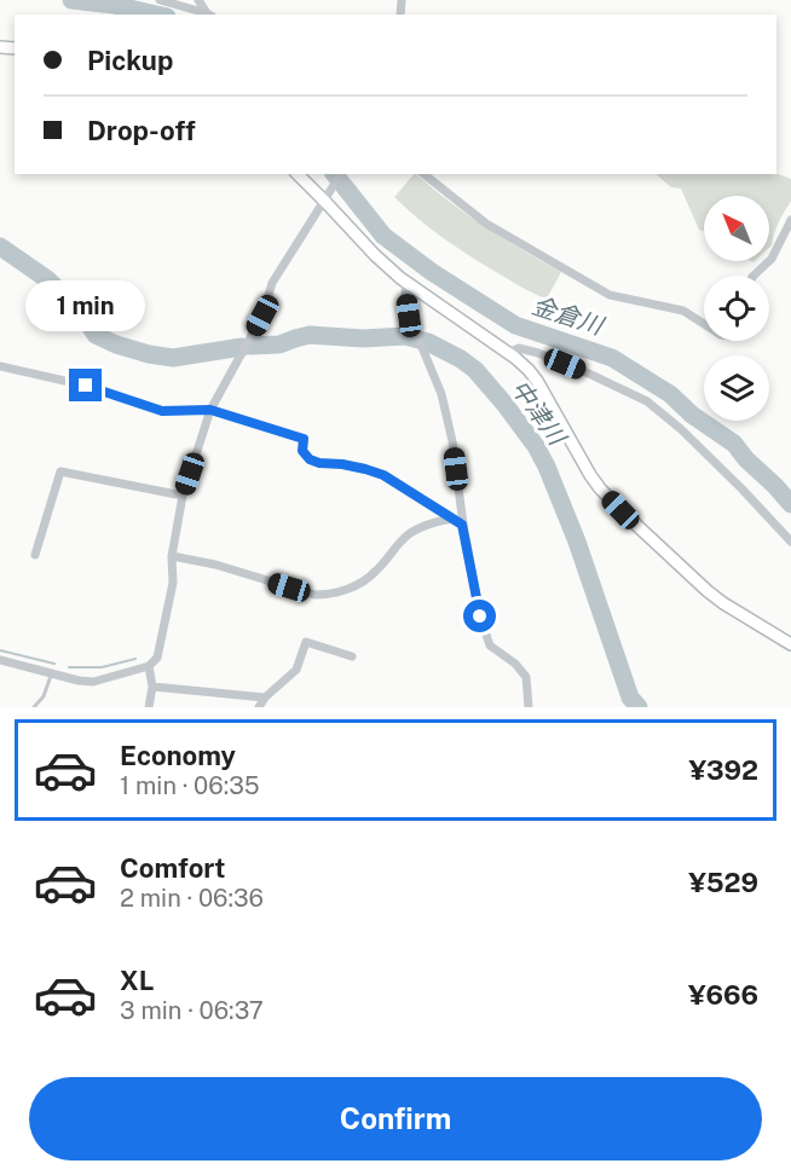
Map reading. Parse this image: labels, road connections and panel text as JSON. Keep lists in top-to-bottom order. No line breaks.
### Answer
{"water":["金倉川","中津川"],"north":"top left","page":{"banner":["Pickup","Drop-off"],"bubble":"1 min","list":[{"name":"Economy","note":"1 min · 06:35","value":"¥392"},{"name":"Comfort","note":"2 min · 06:36","value":"¥529"},{"name":"XL","note":"3 min · 06:37","value":"¥666"}],"buttons":"Confirm"}}
